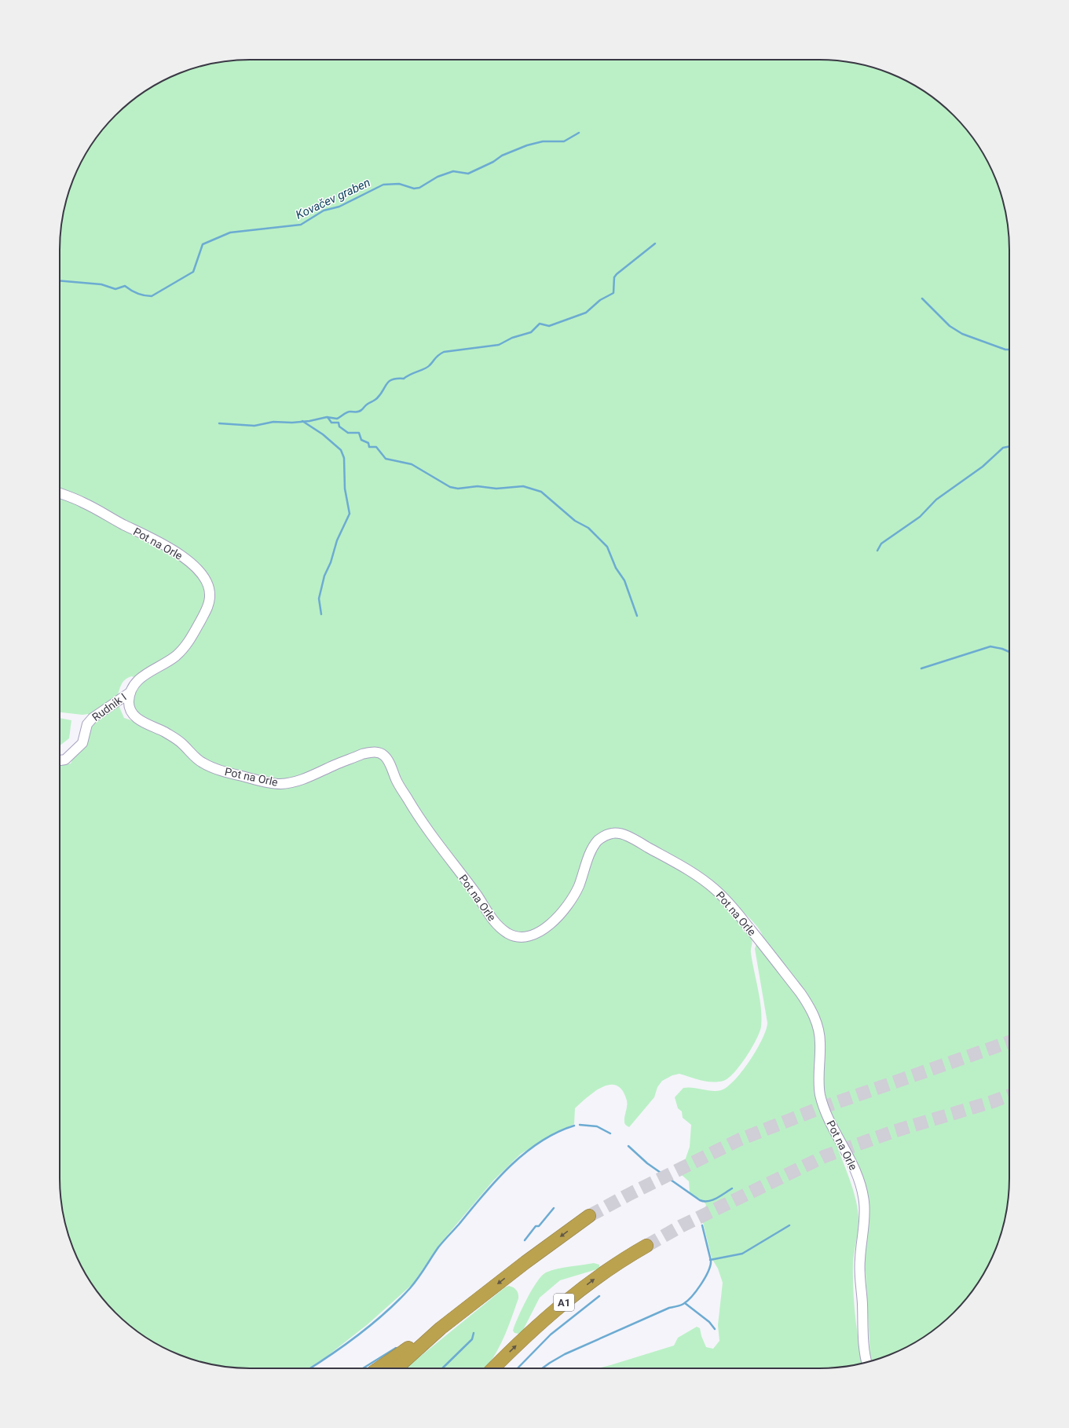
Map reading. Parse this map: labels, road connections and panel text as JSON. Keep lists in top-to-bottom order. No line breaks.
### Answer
{"streets":{"highway":["A1"],"street":["Pot na Orle","Rudnik I"]},"crossings":[["Pot na Orle","Rudnik I"]],"water":["Kovačev graben"]}
